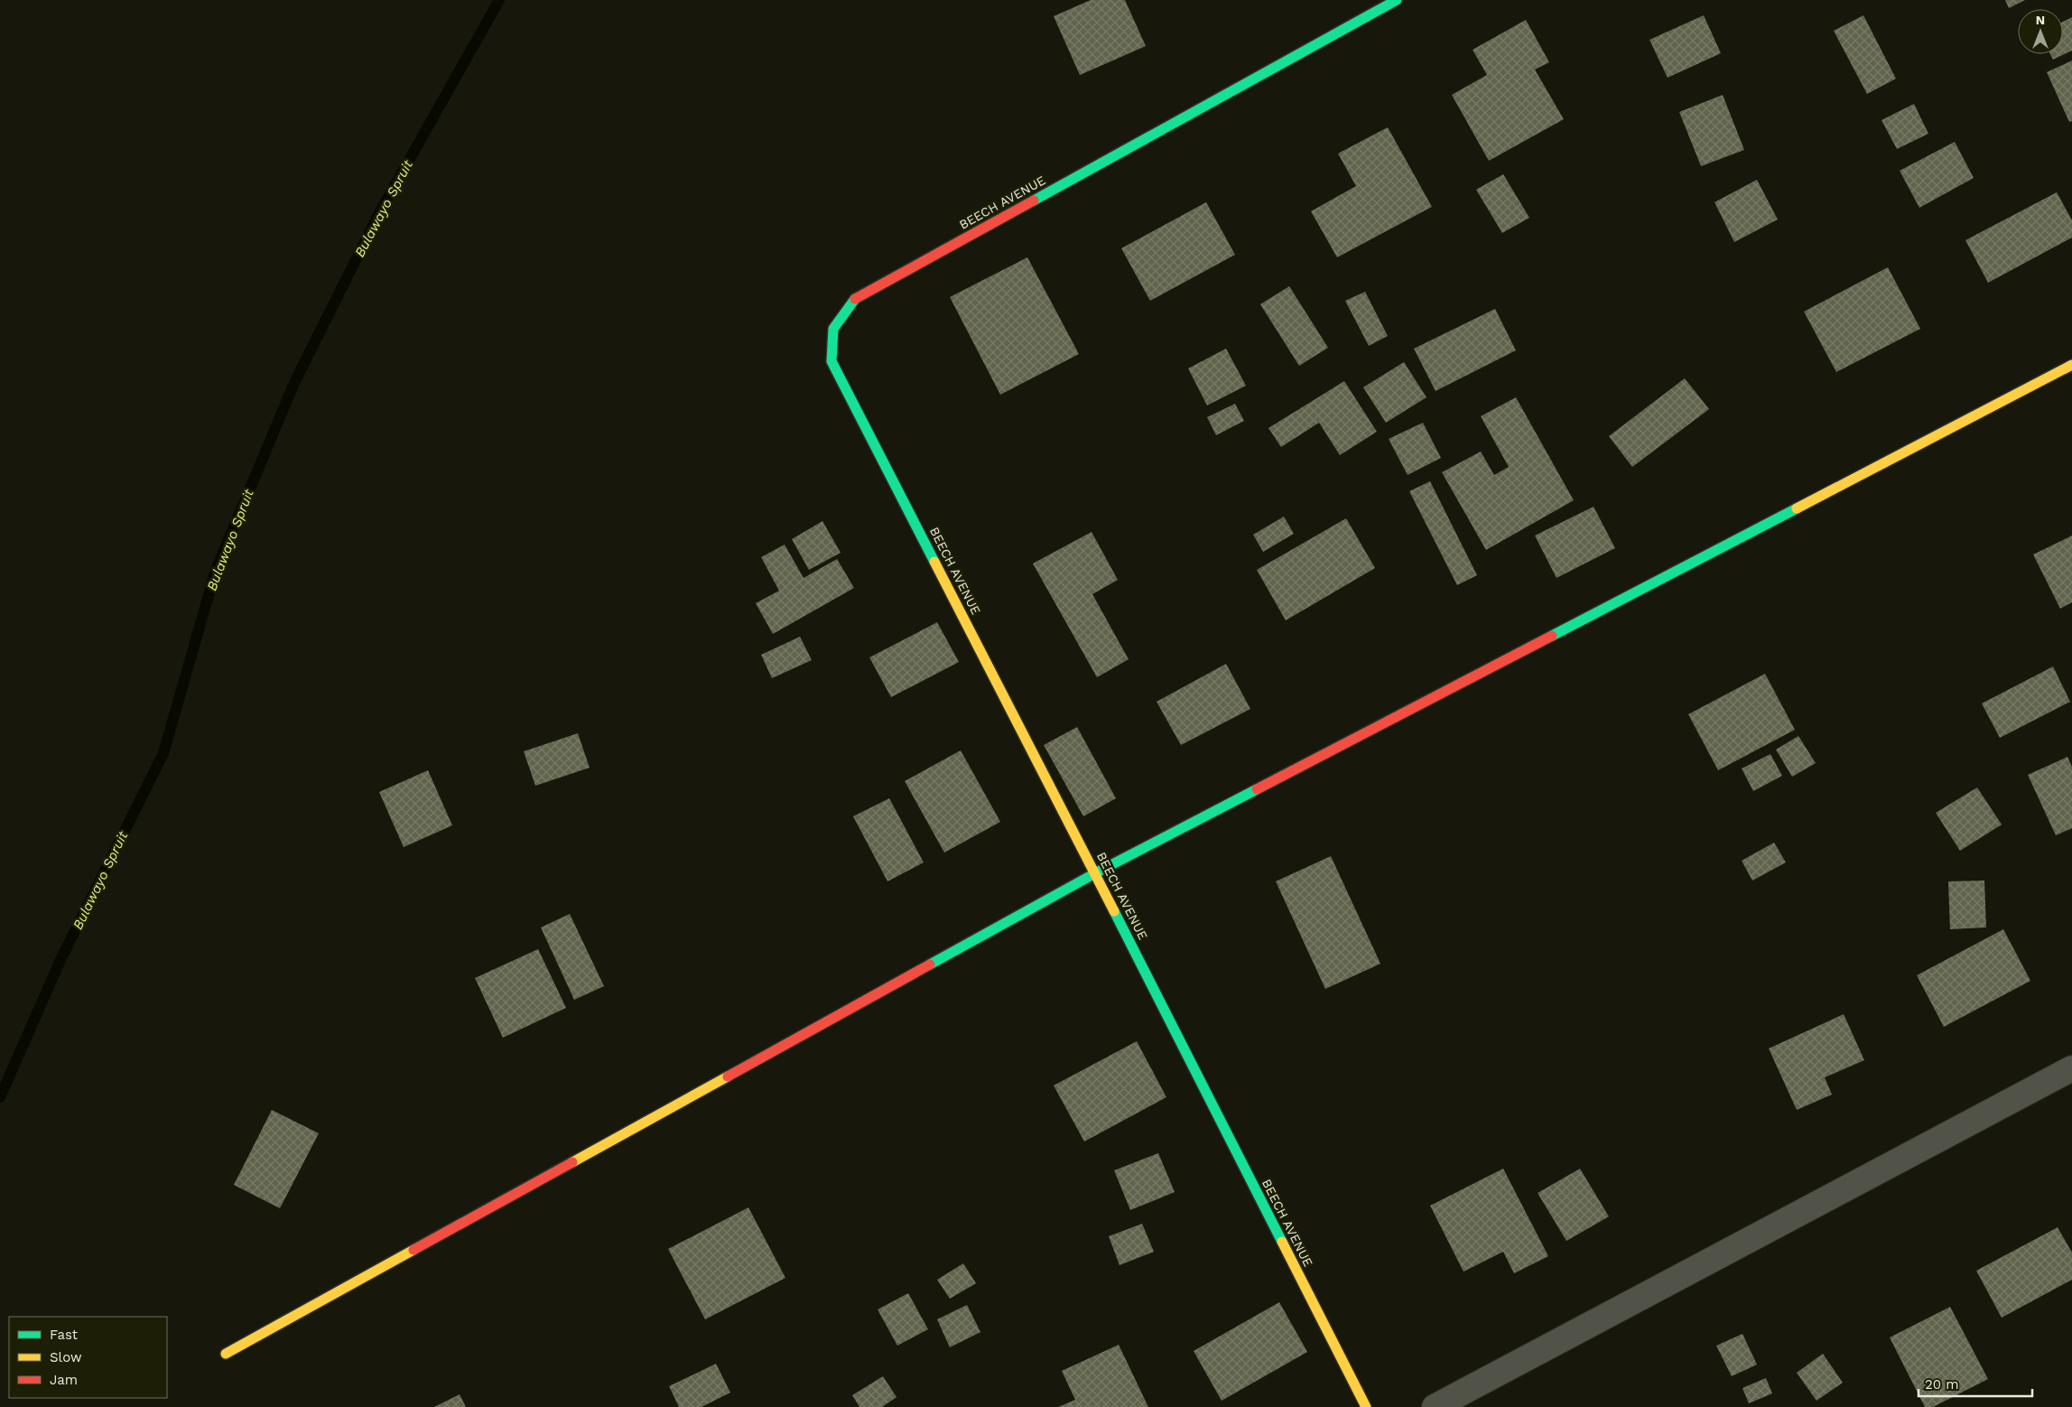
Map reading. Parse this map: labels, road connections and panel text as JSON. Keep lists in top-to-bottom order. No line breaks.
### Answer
{"streets":{"street":["BEECH AVENUE"]},"water":["Bulawayo Spruit"],"legend":["Fast","Slow","Jam"],"scale_bar":"20 m","north":"top"}
